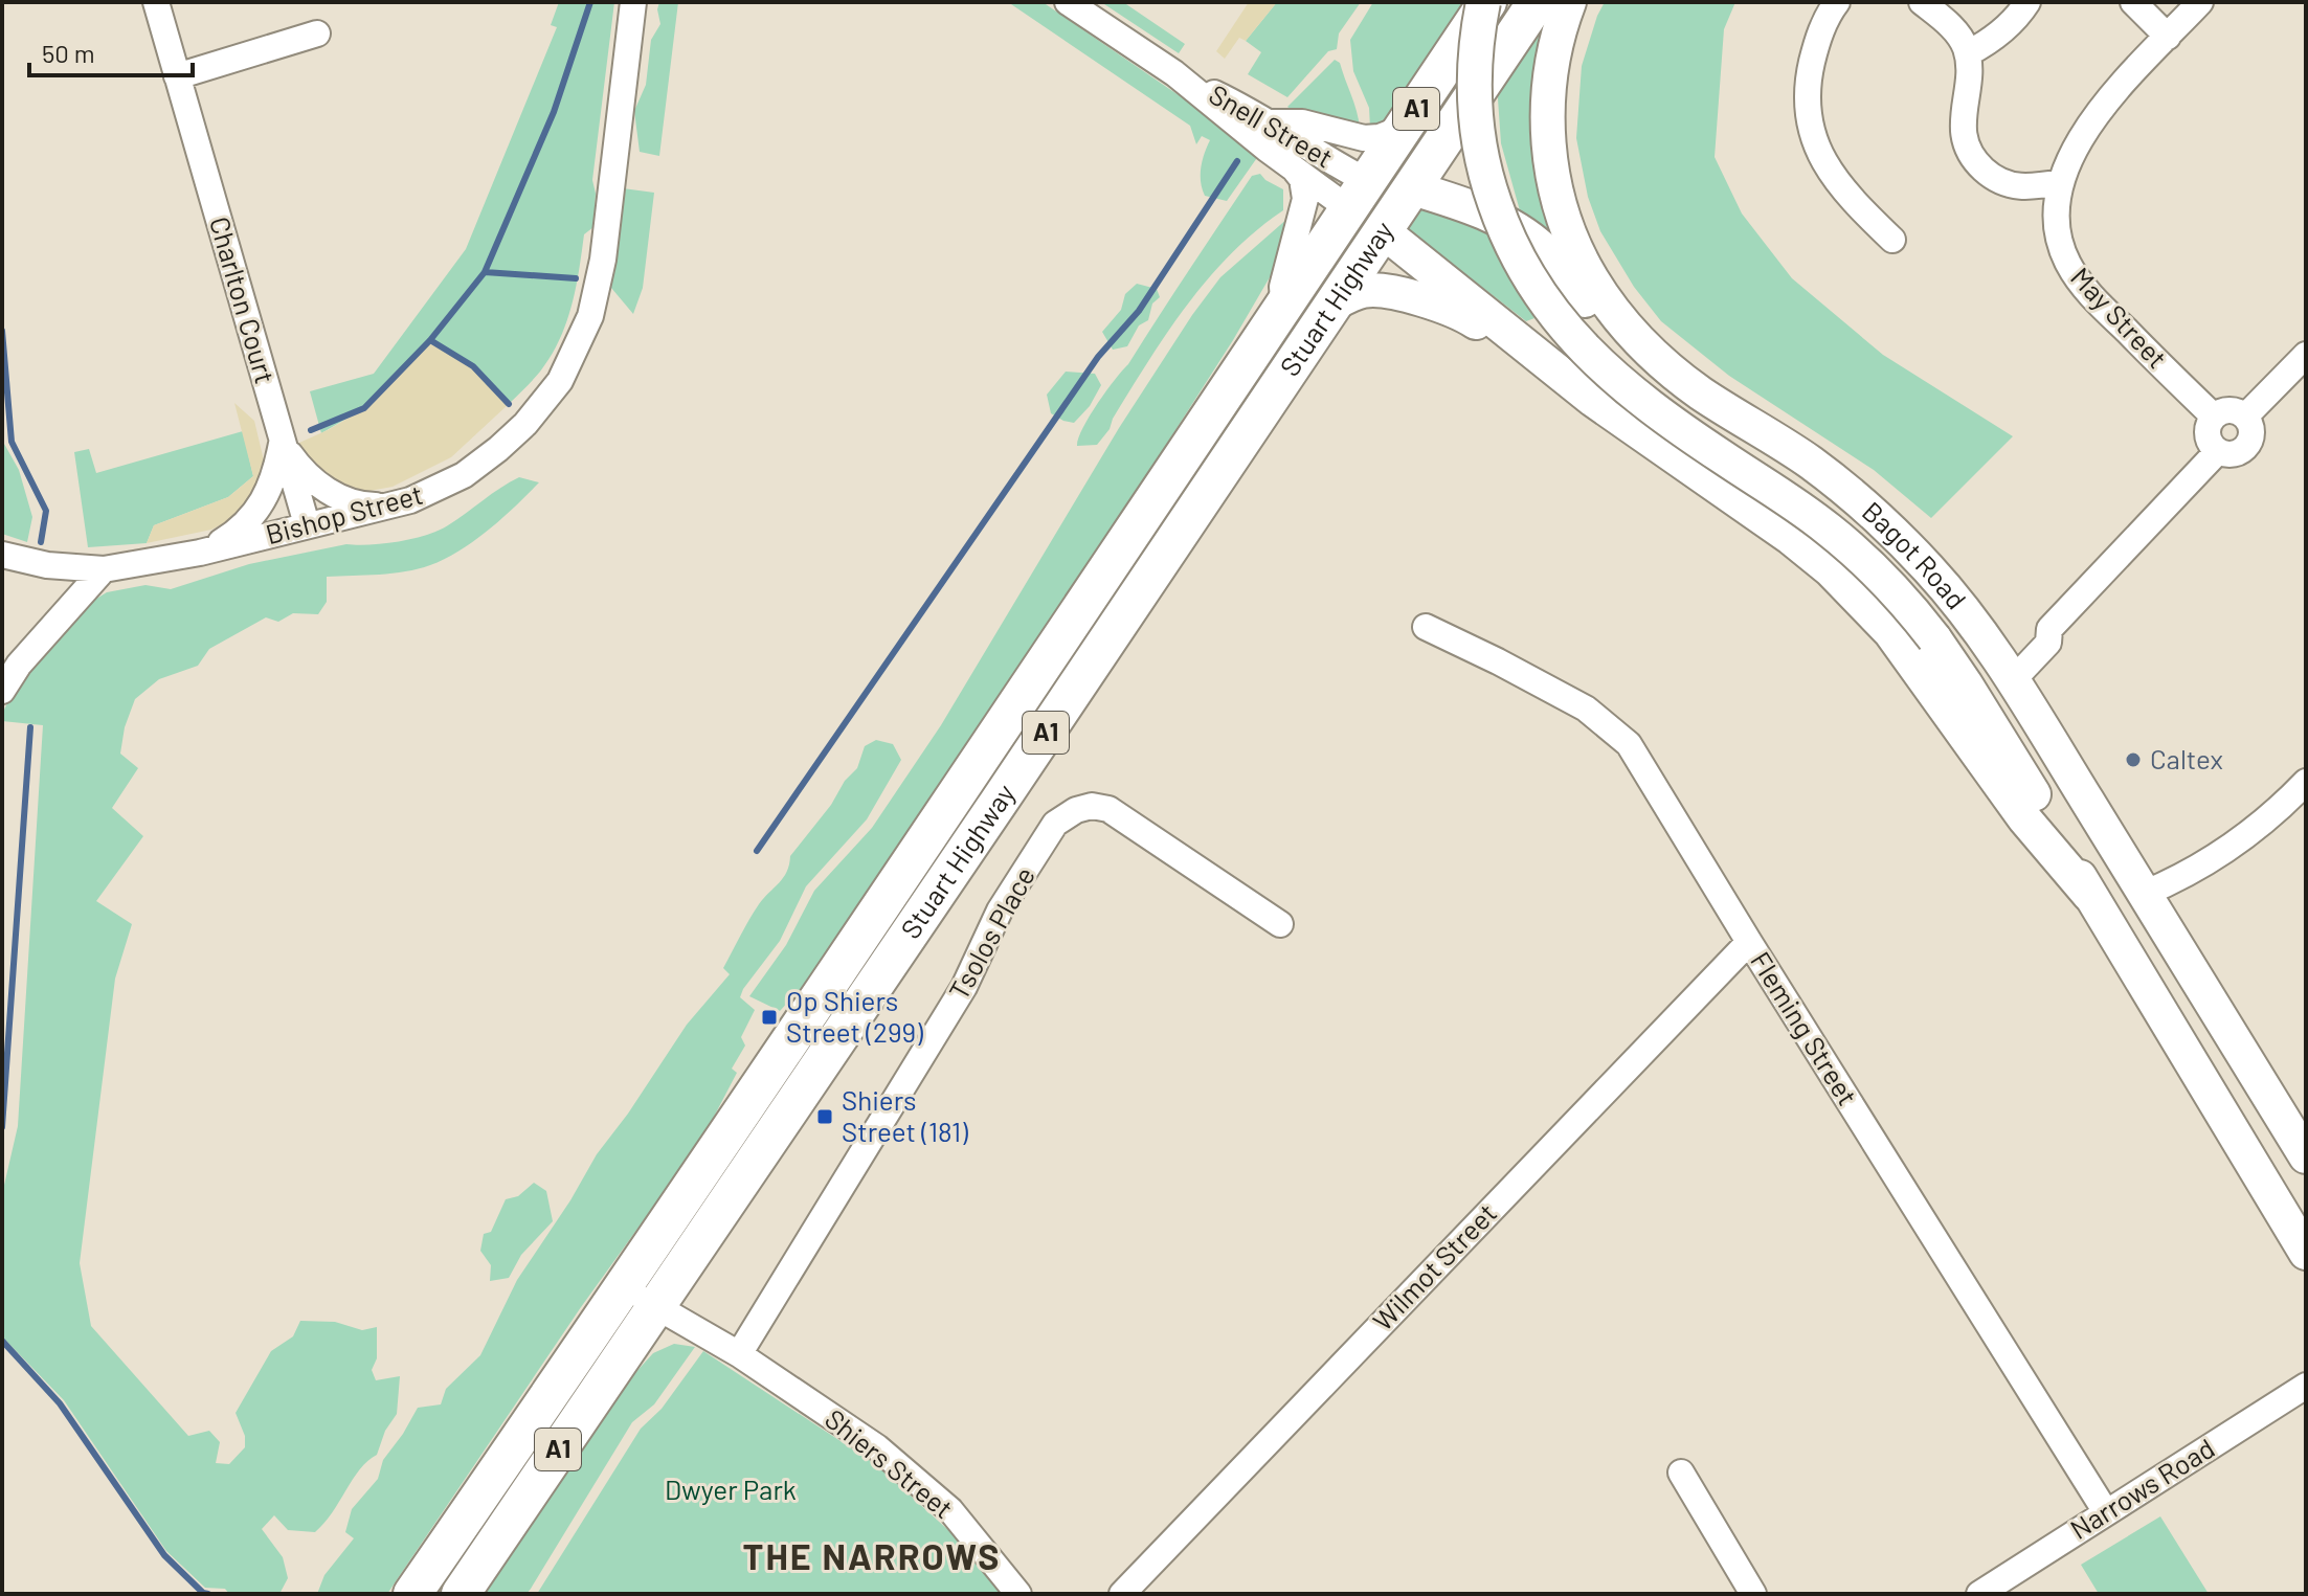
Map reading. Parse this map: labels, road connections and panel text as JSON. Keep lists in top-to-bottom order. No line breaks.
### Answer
{"streets":{"highway":["A1","Stuart Highway"],"main road":["Bagot Road"],"street":["Snell Street","Charlton Court","May Street","Bishop Street","Tsolos Place","Fleming Street","Wilmot Street","Shiers Street","Narrows Road"]},"crossings":[["Snell Street","Stuart Highway"],["Stuart Highway","Bagot Road"],["Stuart Highway","Shiers Street"],["Charlton Court","Bishop Street"],["Tsolos Place","Shiers Street"],["Fleming Street","Wilmot Street"],["Fleming Street","Narrows Road"]],"districts":["THE NARROWS"],"parks":["Dwyer Park"],"places":{"other":["Caltex"],"transit":["Op Shiers Street (299)","Shiers Street (181)"]},"scale_bar":"50 m"}
